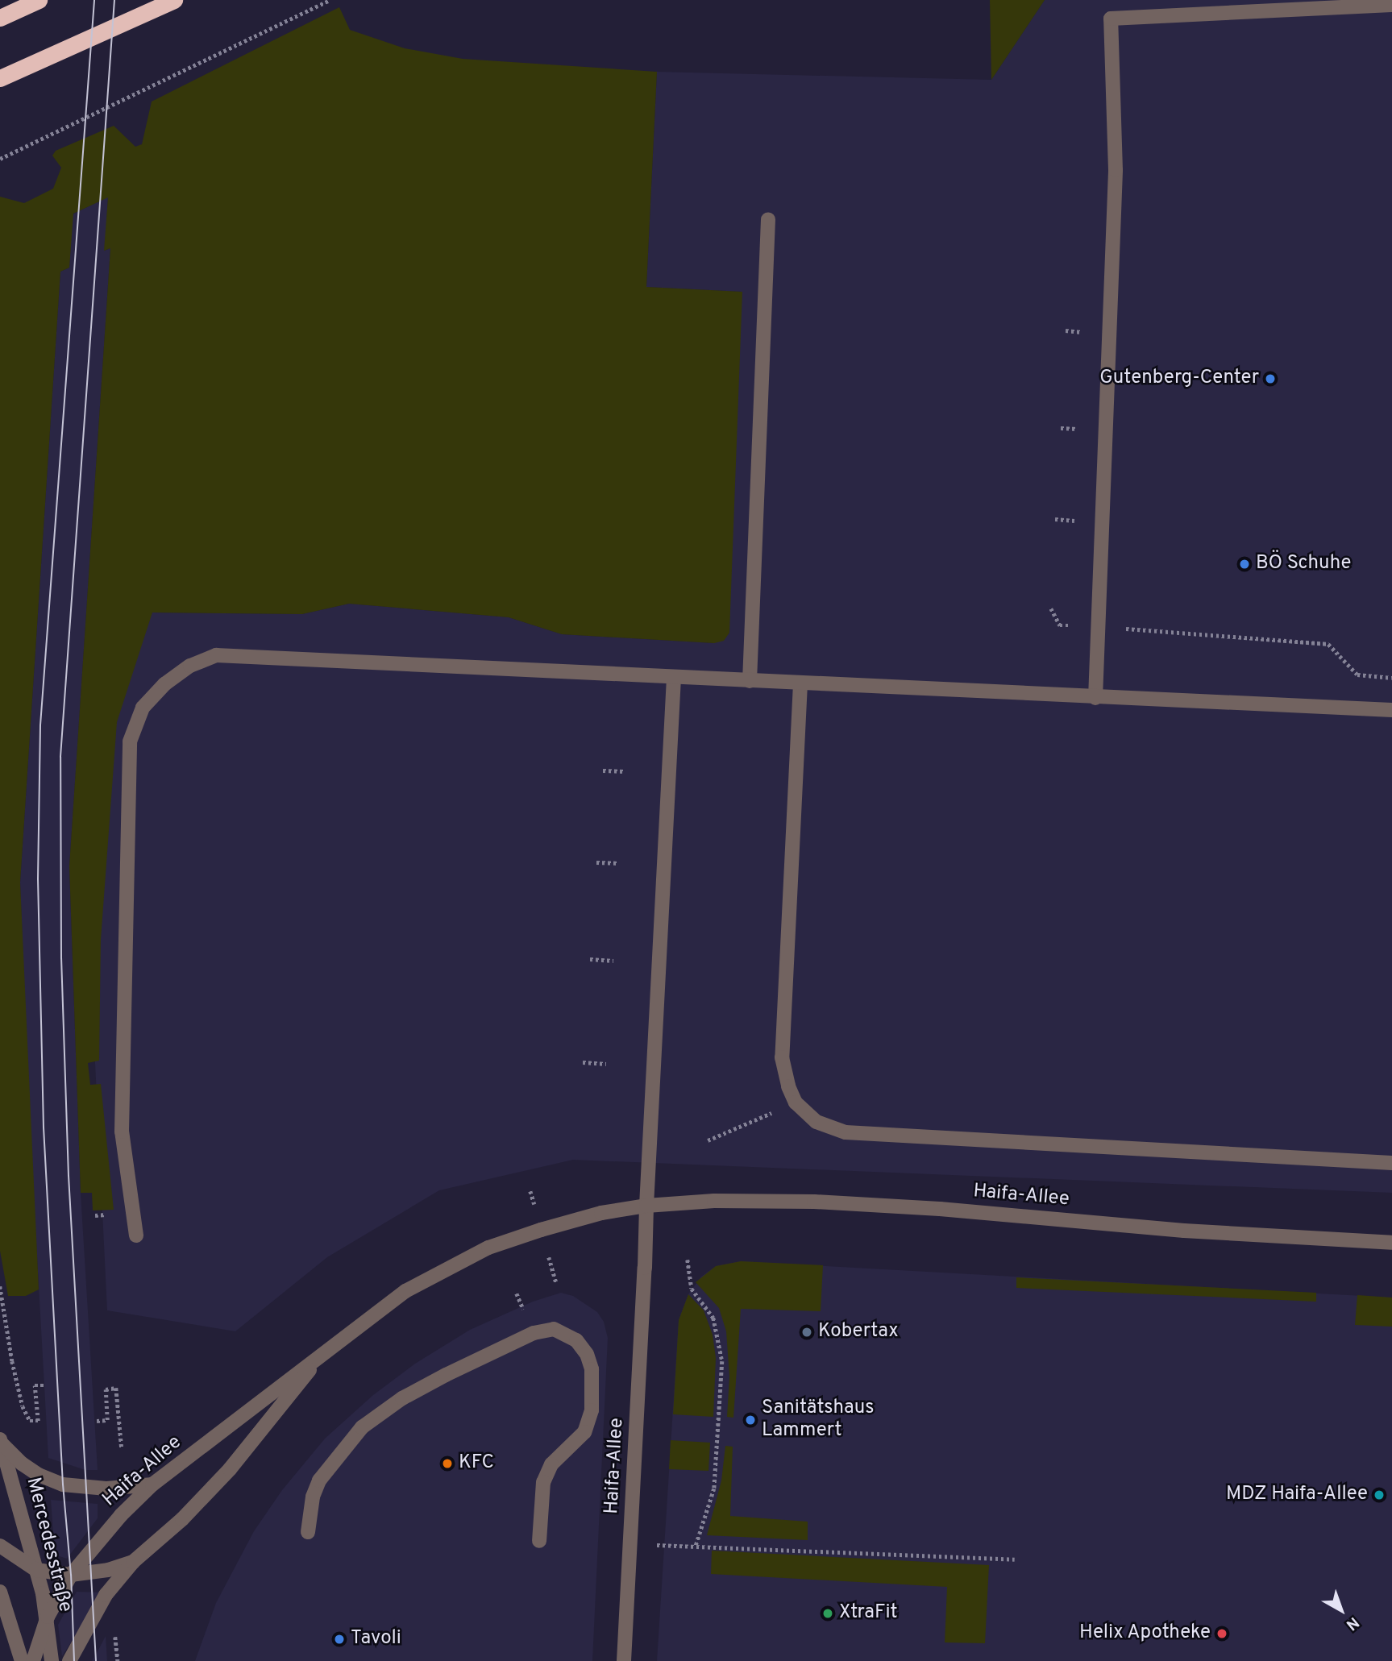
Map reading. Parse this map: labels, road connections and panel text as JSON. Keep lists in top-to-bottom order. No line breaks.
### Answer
{"streets":{"street":["Haifa-Allee","Mercedesstraße"]},"crossings":[["Haifa-Allee","Mercedesstraße"]],"places":["Gutenberg-Center","BÖ Schuhe","Kobertax","Sanitätshaus Lammert","KFC","MDZ Haifa-Allee","XtraFit","Helix Apotheke","Tavoli"],"north":"bottom right"}
